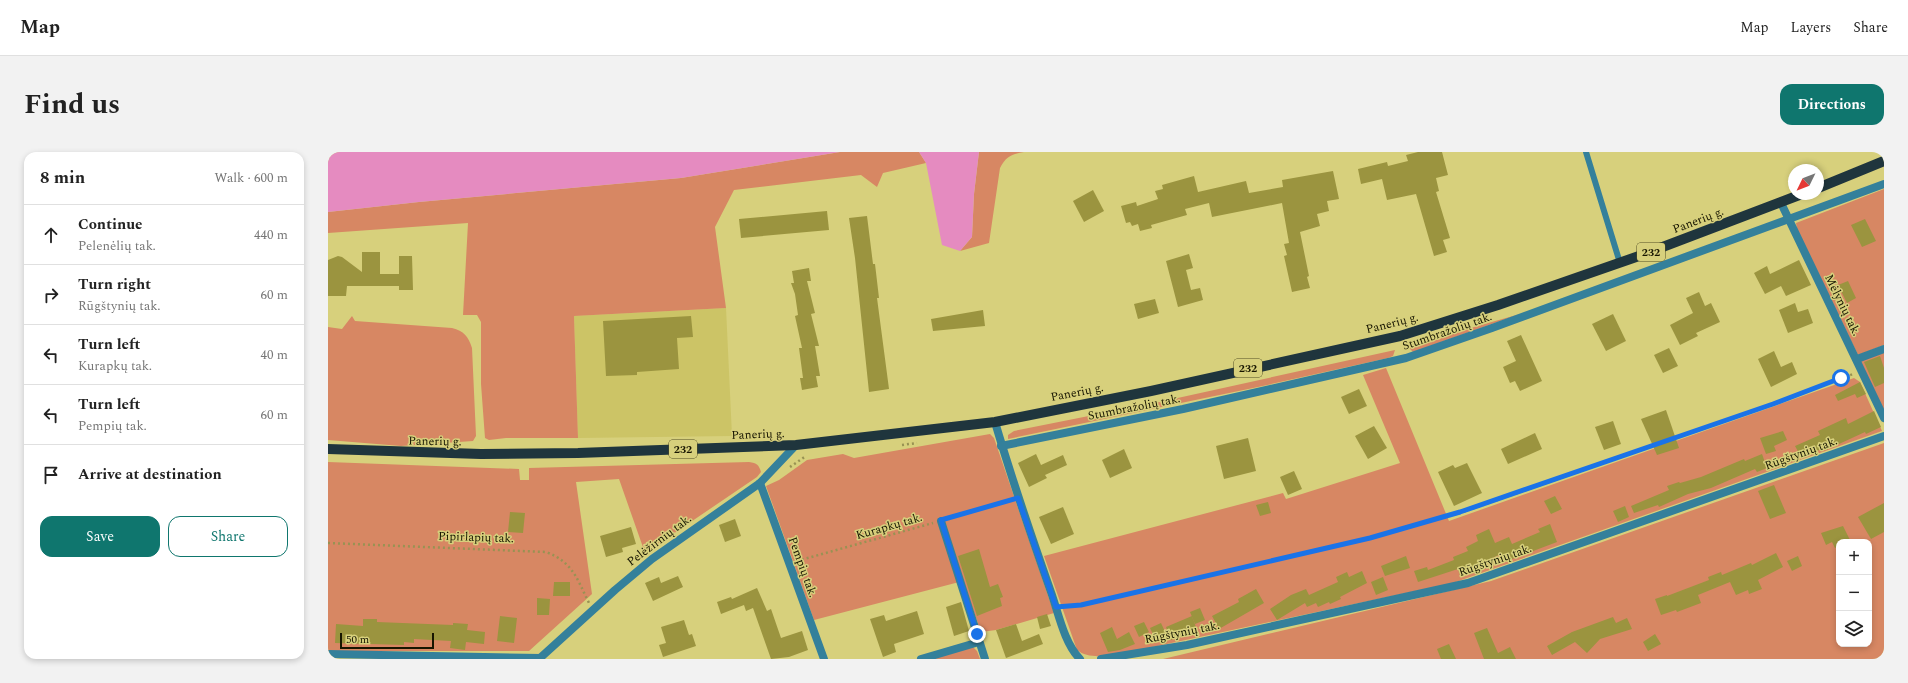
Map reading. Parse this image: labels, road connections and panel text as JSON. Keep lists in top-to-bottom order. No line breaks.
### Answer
{"streets":{"main road":["Panerių g.","232"],"street":["Mėlynių tak.","Stumbražolių tak.","Rūgštynių tak.","Pelėžirnių tak.","Pempių tak."],"path":["Kurapkų tak.","Pipirlapių tak."]},"crossings":[["Panerių g.","Mėlynių tak."],["Panerių g.","Pelėžirnių tak."],["Mėlynių tak.","Stumbražolių tak."],["Kurapkų tak.","Pempių tak."],["Pipirlapių tak.","Pelėžirnių tak."],["Pelėžirnių tak.","Pempių tak."]],"scale_bar":"50 m","north":"bottom left","page":{"header":"Map","nav":["Map","Layers","Share"],"title":"Find us","buttons":["Directions",["Save","Share"]],"heading":["8 min","Walk · 600 m"],"list":[["Continue","Pelenėlių tak.","440 m"],["Turn right","Rūgštynių tak.","60 m"],["Turn left","Kurapkų tak.","40 m"],["Turn left","Pempių tak.","60 m"],"Arrive at destination"],"map_buttons":["+","−"],"scale":"50 m"}}
